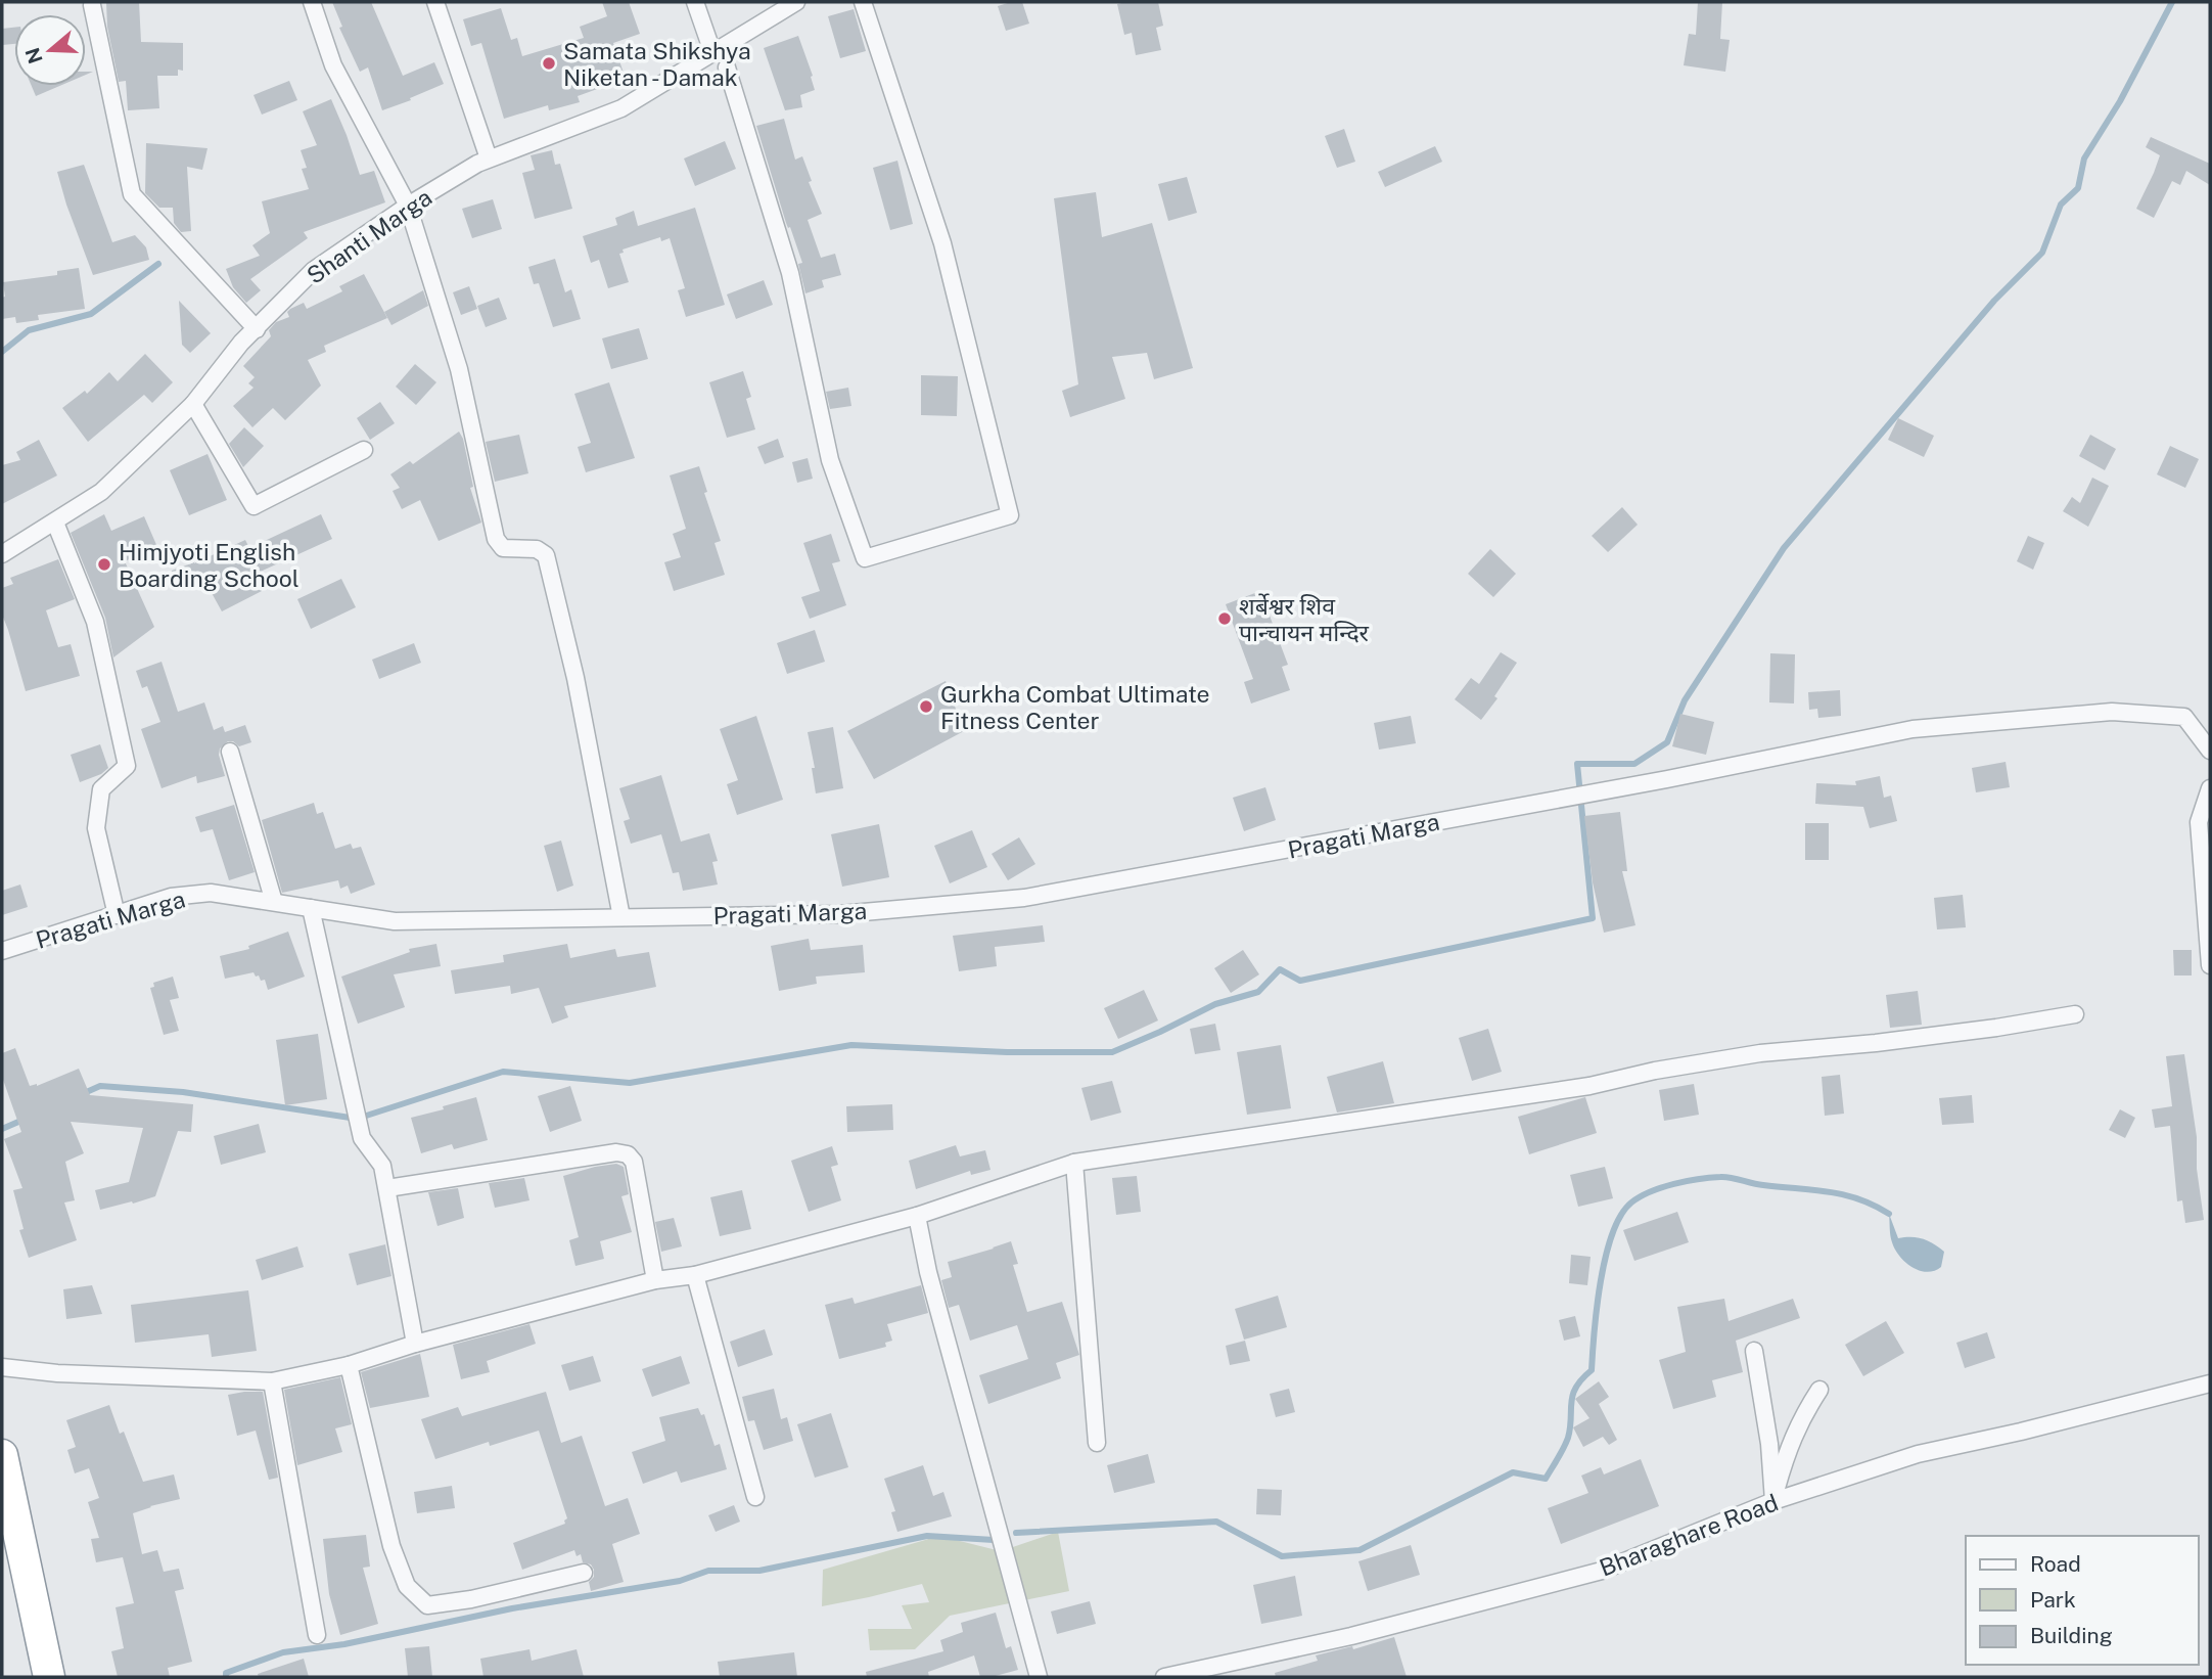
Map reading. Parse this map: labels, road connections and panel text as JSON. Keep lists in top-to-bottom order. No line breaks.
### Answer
{"streets":{"street":["Shanti Marga","Pragati Marga","Bharaghare Road"]},"places":["Samata Shikshya Niketan - Damak","Himjyoti English Boarding School","शर्बेश्वर शिव पान्चायन मन्दिर","Gurkha Combat Ultimate Fitness Center"],"legend":["Road","Park","Building"],"north":"left"}
